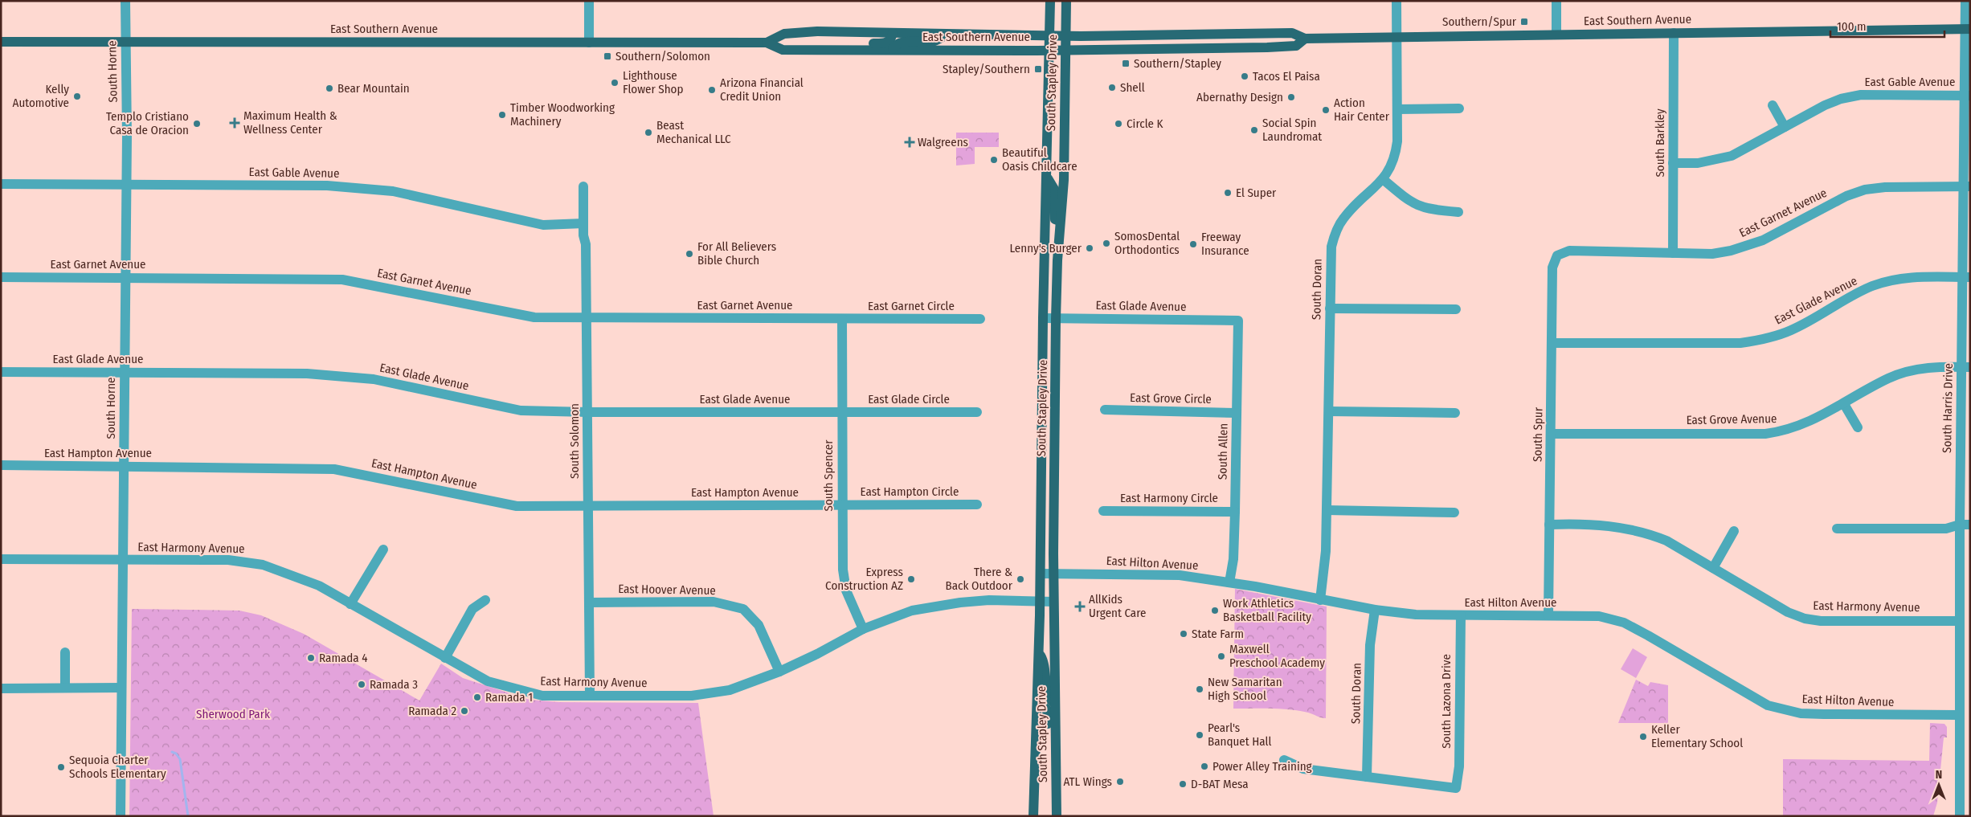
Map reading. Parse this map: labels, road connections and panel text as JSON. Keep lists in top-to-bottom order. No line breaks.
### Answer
{"streets":{"main road":["East Southern Avenue","South Stapley Drive"],"street":["South Horne","East Gable Avenue","South Barkley","East Garnet Avenue","South Doran","East Glade Avenue","East Garnet Circle","East Grove Circle","East Glade Circle","South Harris Drive","East Grove Avenue","South Spur","South Solomon","South Allen","East Hampton Avenue","South Spencer","East Hampton Circle","East Harmony Circle","East Harmony Avenue","East Hilton Avenue","East Hoover Avenue","South Lazona Drive"]},"crossings":[["East Southern Avenue","South Horne"],["East Southern Avenue","South Stapley Drive"],["East Southern Avenue","South Barkley"],["East Southern Avenue","South Doran"],["East Southern Avenue","South Harris Drive"],["South Horne","East Gable Avenue"],["South Horne","East Garnet Avenue"],["South Horne","East Glade Avenue"],["South Horne","East Hampton Avenue"],["South Horne","East Harmony Avenue"],["East Gable Avenue","South Barkley"],["East Gable Avenue","South Harris Drive"],["East Gable Avenue","South Solomon"],["South Stapley Drive","East Glade Avenue"],["South Stapley Drive","East Harmony Avenue"],["South Stapley Drive","East Hilton Avenue"],["South Barkley","East Garnet Avenue"],["East Garnet Avenue","East Garnet Circle"],["East Garnet Avenue","South Harris Drive"],["East Garnet Avenue","South Spur"],["East Garnet Avenue","South Solomon"],["East Garnet Avenue","South Spencer"],["South Doran","East Hilton Avenue"],["South Doran","South Lazona Drive"],["East Glade Avenue","East Glade Circle"],["East Glade Avenue","South Harris Drive"],["East Glade Avenue","South Spur"],["East Glade Avenue","South Solomon"],["East Glade Avenue","South Allen"],["East Glade Avenue","South Spencer"],["East Garnet Circle","South Spencer"],["East Grove Circle","South Allen"],["East Glade Circle","South Spencer"],["South Harris Drive","East Grove Avenue"],["South Harris Drive","East Harmony Avenue"],["South Harris Drive","East Hilton Avenue"],["East Grove Avenue","South Spur"],["South Spur","East Harmony Avenue"],["South Spur","East Hilton Avenue"],["South Solomon","East Hampton Avenue"],["South Solomon","East Harmony Avenue"],["South Solomon","East Hoover Avenue"],["South Allen","East Harmony Circle"],["South Allen","East Hilton Avenue"],["East Hampton Avenue","South Spencer"],["East Hampton Avenue","East Hampton Circle"],["South Spencer","East Hampton Circle"],["South Spencer","East Harmony Avenue"],["East Harmony Avenue","East Hoover Avenue"],["East Hilton Avenue","South Lazona Drive"]],"parks":["Sherwood Park"],"places":{"transit":["Southern/Spur","Southern/Solomon","Southern/Stapley","Stapley/Southern"],"other":["Tacos El Paisa","Lighthouse Flower Shop","Shell","Bear Mountain","Arizona Financial Credit Union","Kelly Automotive","Abernathy Design","Action Hair Center","Timber Woodworking Machinery","Templo Cristiano Casa de Oracion","Circle K","Social Spin Laundromat","Beast Mechanical LLC","Beautiful Oasis Childcare","El Super","SomosDental Orthodontics","Freeway Insurance","Lenny's Burger","For All Believers Bible Church","Express Construction AZ","There & Back Outdoor","Work Athletics Basketball Facility","State Farm","Maxwell Preschool Academy","Ramada 4","Ramada 3","New Samaritan High School","Ramada 1","Ramada 2","Pearl's Banquet Hall","Keller Elementary School","Power Alley Training","Sequoia Charter Schools Elementary","ATL Wings","D-BAT Mesa"],"health":["Maximum Health & Wellness Center","Walgreens","AllKids Urgent Care"]},"scale_bar":"100 m","north":"top"}
